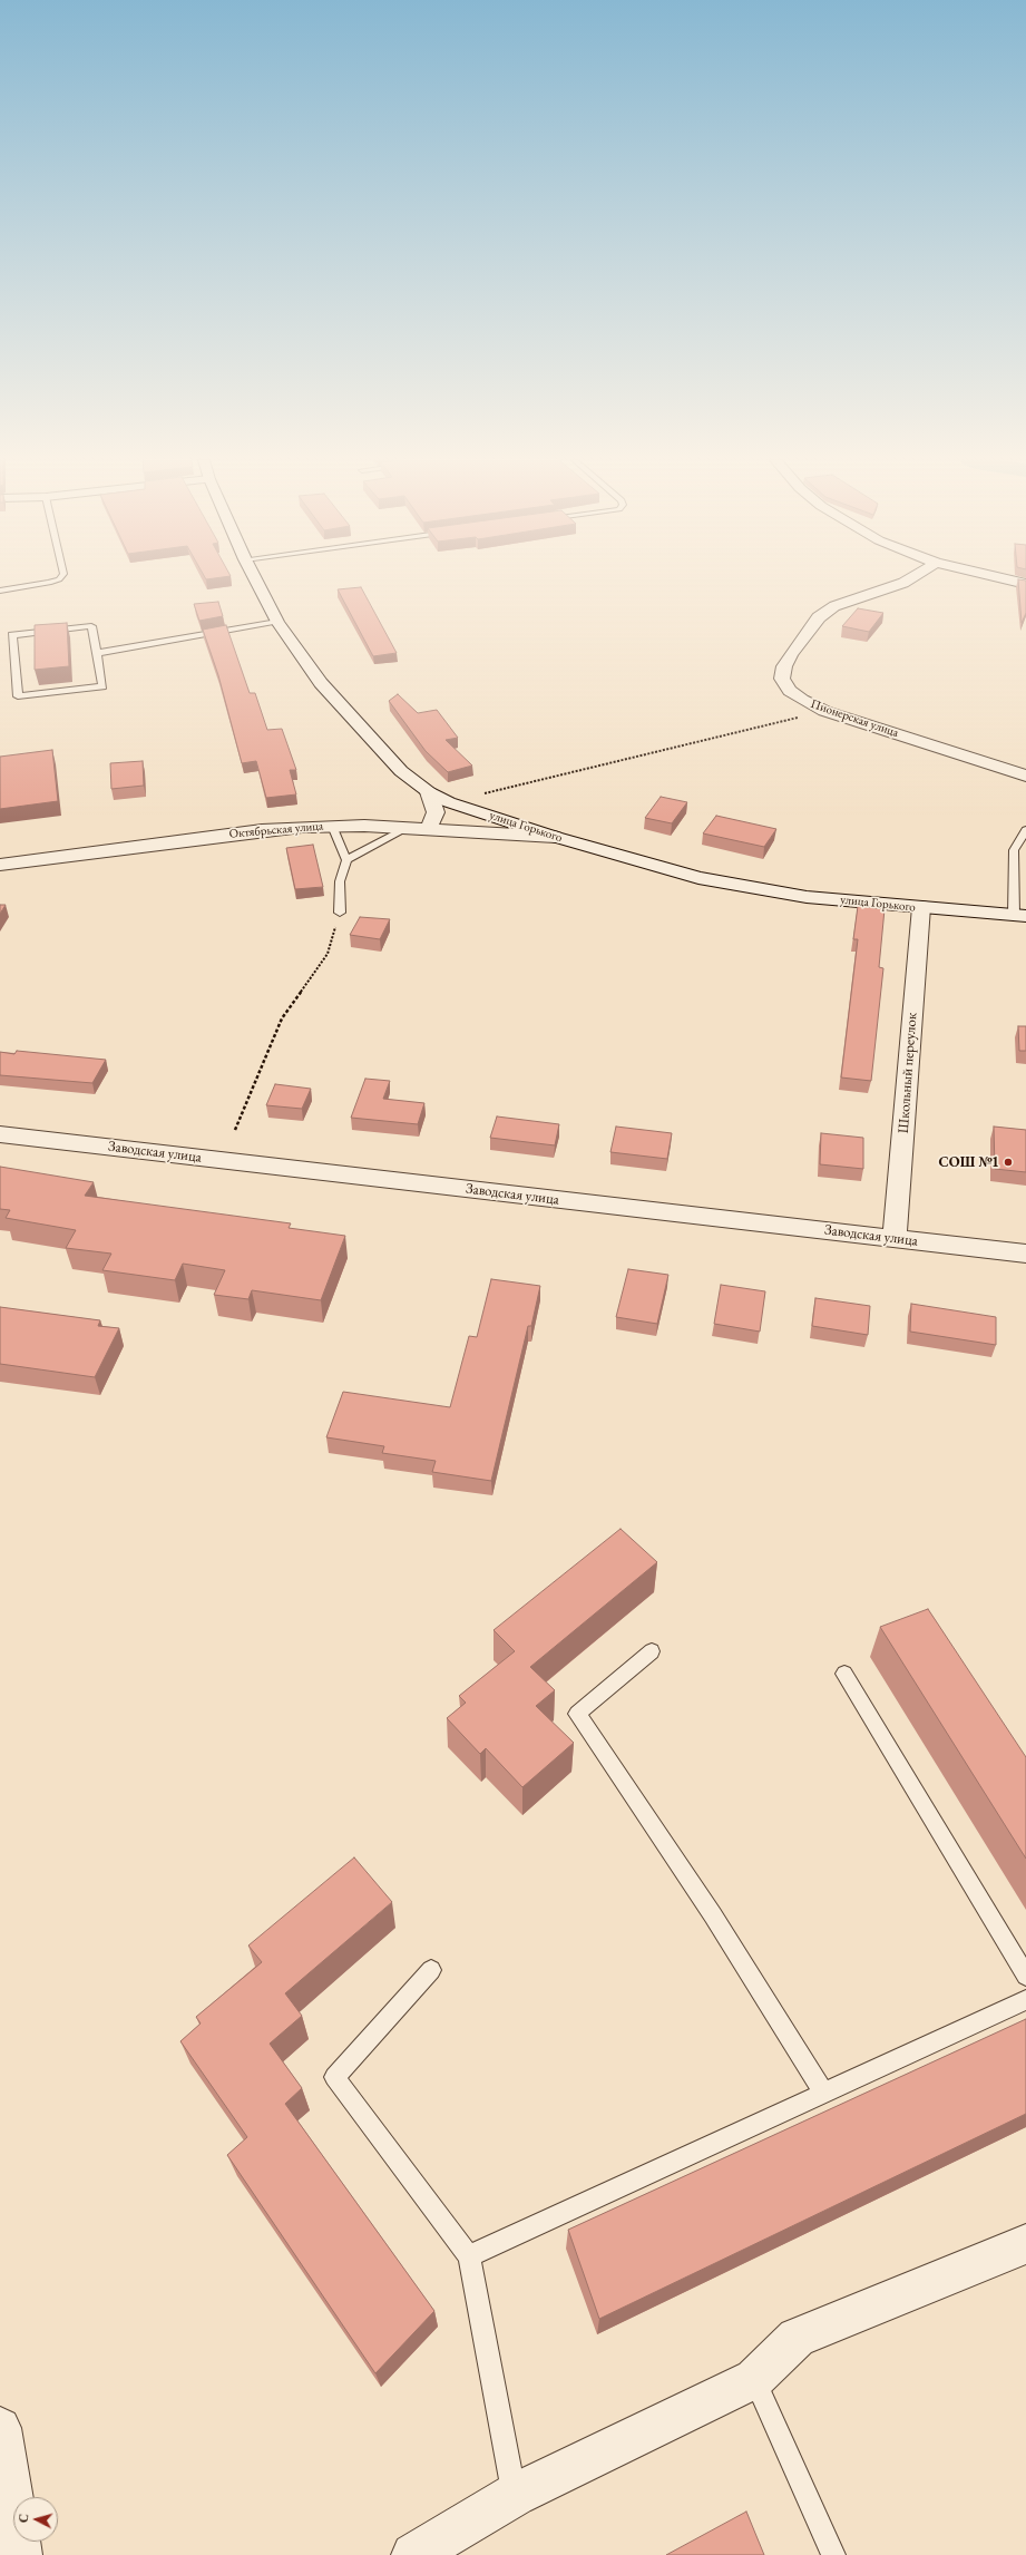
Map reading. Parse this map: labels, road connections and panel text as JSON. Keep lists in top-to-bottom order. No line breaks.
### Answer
{"streets":{"street":["Пионерская улица","улица Горького","Октябрьская улица","Школьный переулок","Заводская улица"]},"crossings":[["улица Горького","Октябрьская улица"],["улица Горького","Школьный переулок"],["Школьный переулок","Заводская улица"]],"places":["СОШ №1"],"north":"left"}
